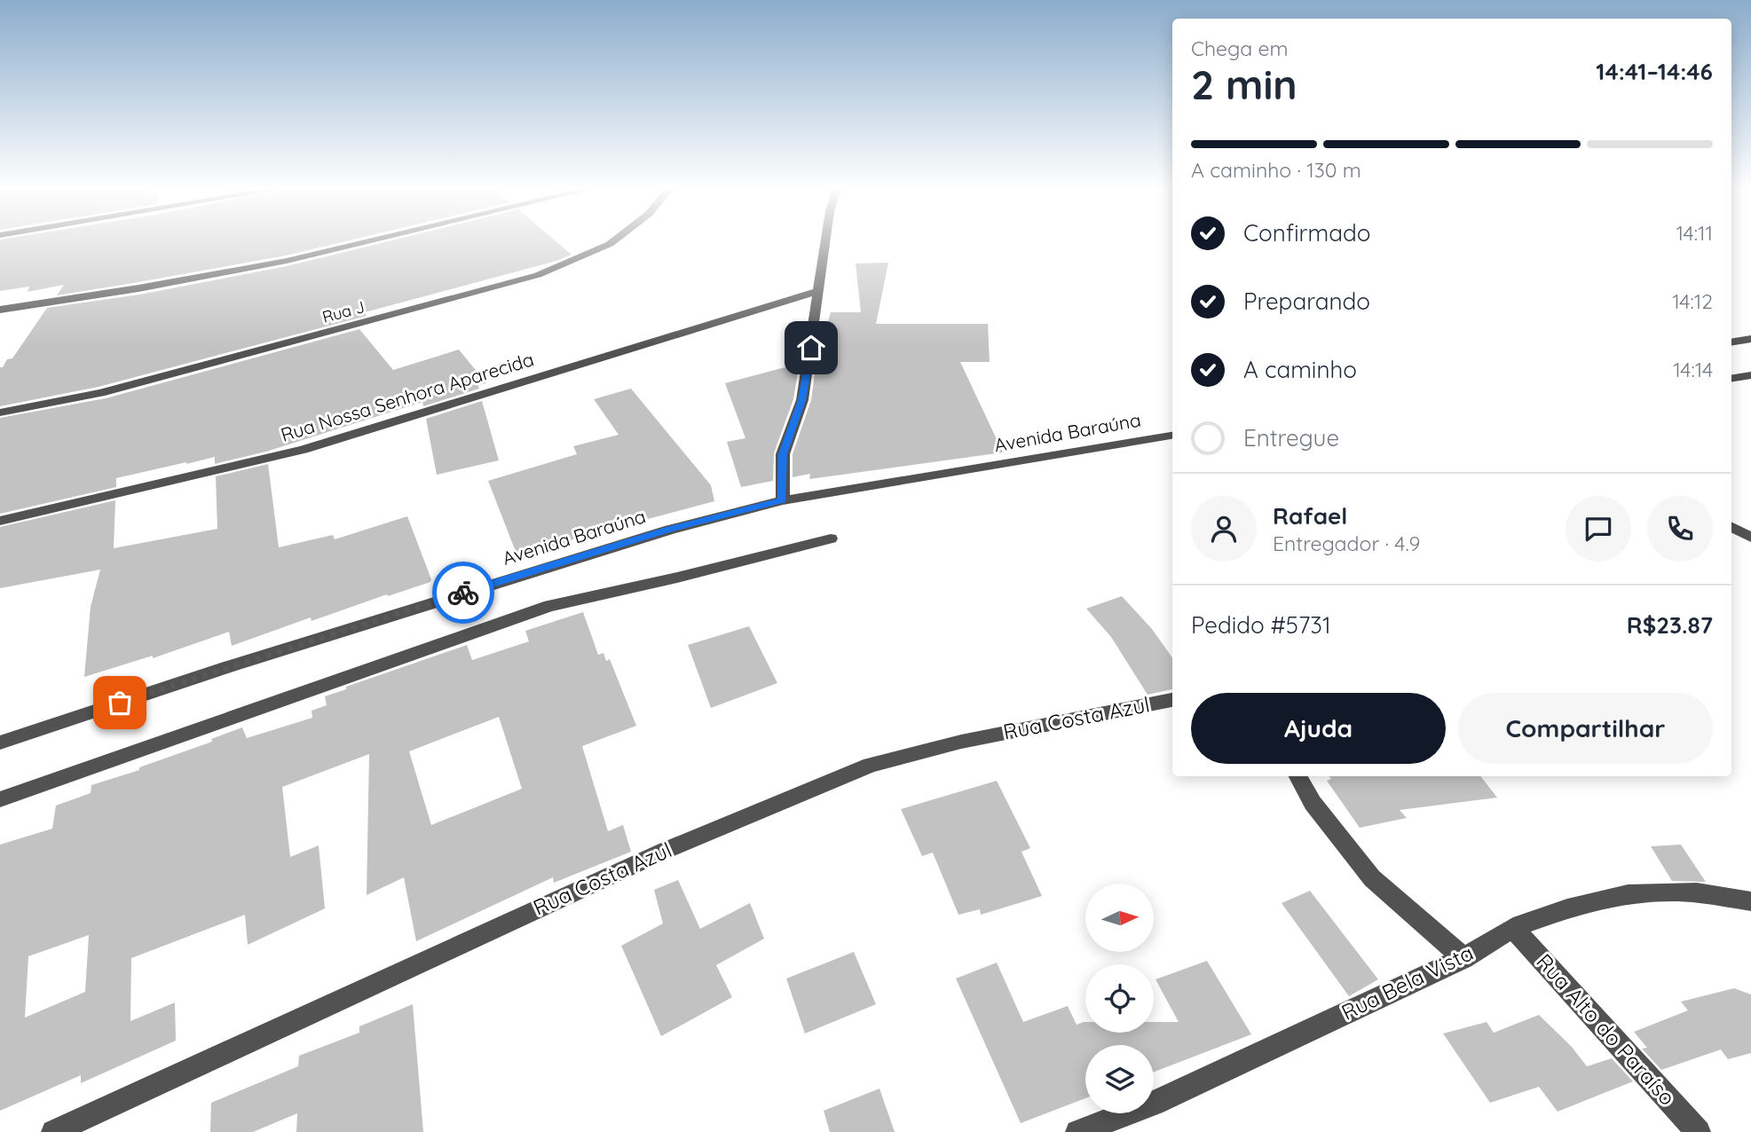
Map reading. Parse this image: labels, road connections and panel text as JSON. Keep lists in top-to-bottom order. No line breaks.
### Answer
{"streets":{"street":["Rua J","Rua Nossa Senhora Aparecida","Avenida Baraúna","Rua Costa Azul","Rua Bela Vista","Rua Alto do Paraíso"]},"crossings":[["Rua Bela Vista","Rua Alto do Paraíso"]],"north":"right","page":{"heading":["2 min","Chega em","14:41–14:46"],"panel":["Rafael","Entregador · 4.9","Pedido #5731","R$23.87"],"bar":"A caminho · 130 m","list":[["Confirmado","14:11"],["Preparando","14:12"],["A caminho","14:14"],"Entregue"],"buttons":["Ajuda","Compartilhar"]}}
